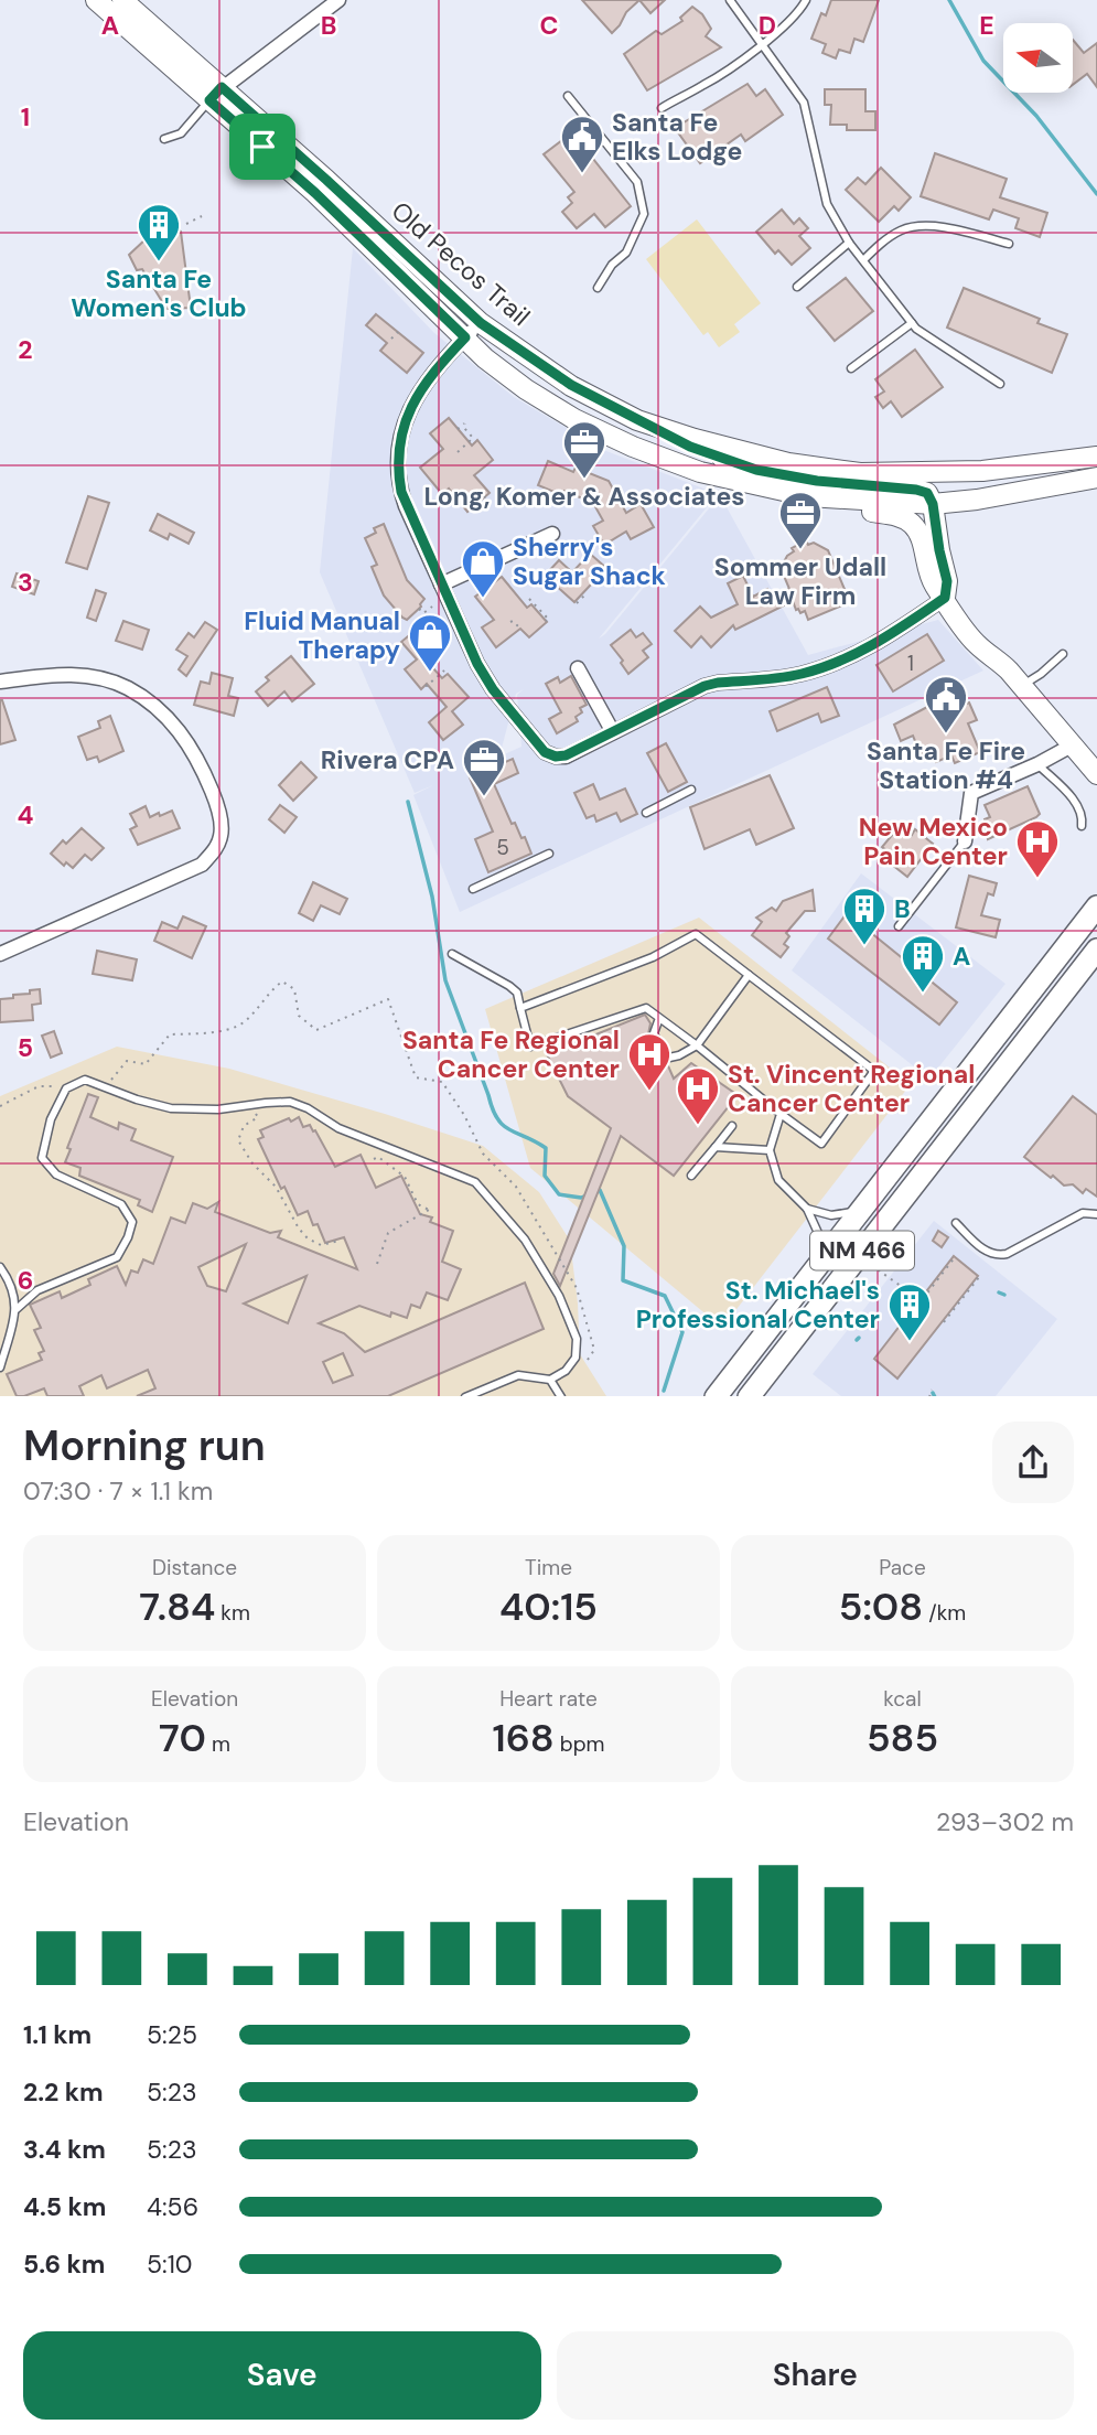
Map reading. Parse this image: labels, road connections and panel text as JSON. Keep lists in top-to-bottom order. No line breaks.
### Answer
{"streets":{"main road":["Old Pecos Trail","NM 466"]},"places":{"public building":["Santa Fe Elks Lodge","Santa Fe Fire Station #4"],"building":["Santa Fe Women's Club","B","A","St. Michael's Professional Center"],"office":["Long, Komer & Associates","Sommer Udall Law Firm","Rivera CPA"],"shop":["Sherry's Sugar Shack","Fluid Manual Therapy"],"hospital":["New Mexico Pain Center","Santa Fe Regional Cancer Center","St. Vincent Regional Cancer Center"]},"house_numbers":["1","5"],"north":"left","page":{"heading":["Morning run","07:30 · 7 × 1.1 km"],"stats":[["Distance","7.84 km"],["Time","40:15"],["Pace","5:08 /km"],["Elevation","70 m"],["Heart rate","168 bpm"],["kcal","585"]],"chart":["Elevation","293–302 m"],"list":[{"name":"1.1 km","note":"5:25"},{"name":"2.2 km","note":"5:23"},{"name":"3.4 km","note":"5:23"},{"name":"4.5 km","note":"4:56"},{"name":"5.6 km","note":"5:10"}],"buttons":["Save","Share"]},"grid":{"columns":["A","B","C","D","E"],"rows":["1","2","3","4","5","6"]}}
